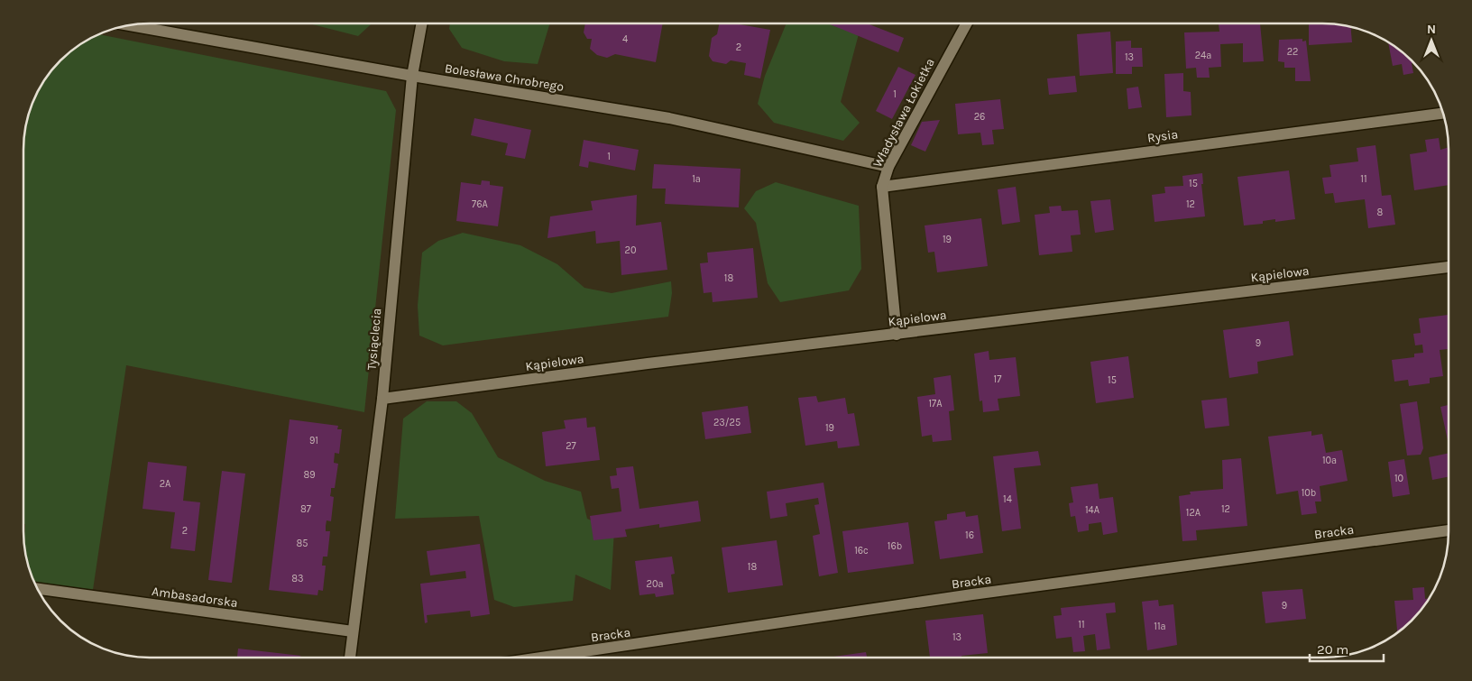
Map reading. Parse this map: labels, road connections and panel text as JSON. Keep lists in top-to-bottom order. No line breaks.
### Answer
{"streets":{"street":["Bolesława Chrobrego","Władysława Łokietka","Rysia","Kąpielowa","Tysiąclecia","Bracka","Ambasadorska"]},"crossings":[["Bolesława Chrobrego","Władysława Łokietka"],["Bolesława Chrobrego","Tysiąclecia"],["Władysława Łokietka","Rysia"],["Władysława Łokietka","Kąpielowa"],["Kąpielowa","Tysiąclecia"],["Tysiąclecia","Ambasadorska"]],"house_numbers":["4","2","22","24a","13","1","26","1","1a","11","15","76A","12","8","19","20","18","9","17","15","17A","23/25","19","91","27","10a","89","10","2A","10b","14","87","12","14A","12A","2","16","85","16b","16c","18","83","20a","9","11","11a","13"],"scale_bar":"20 m","north":"top"}
